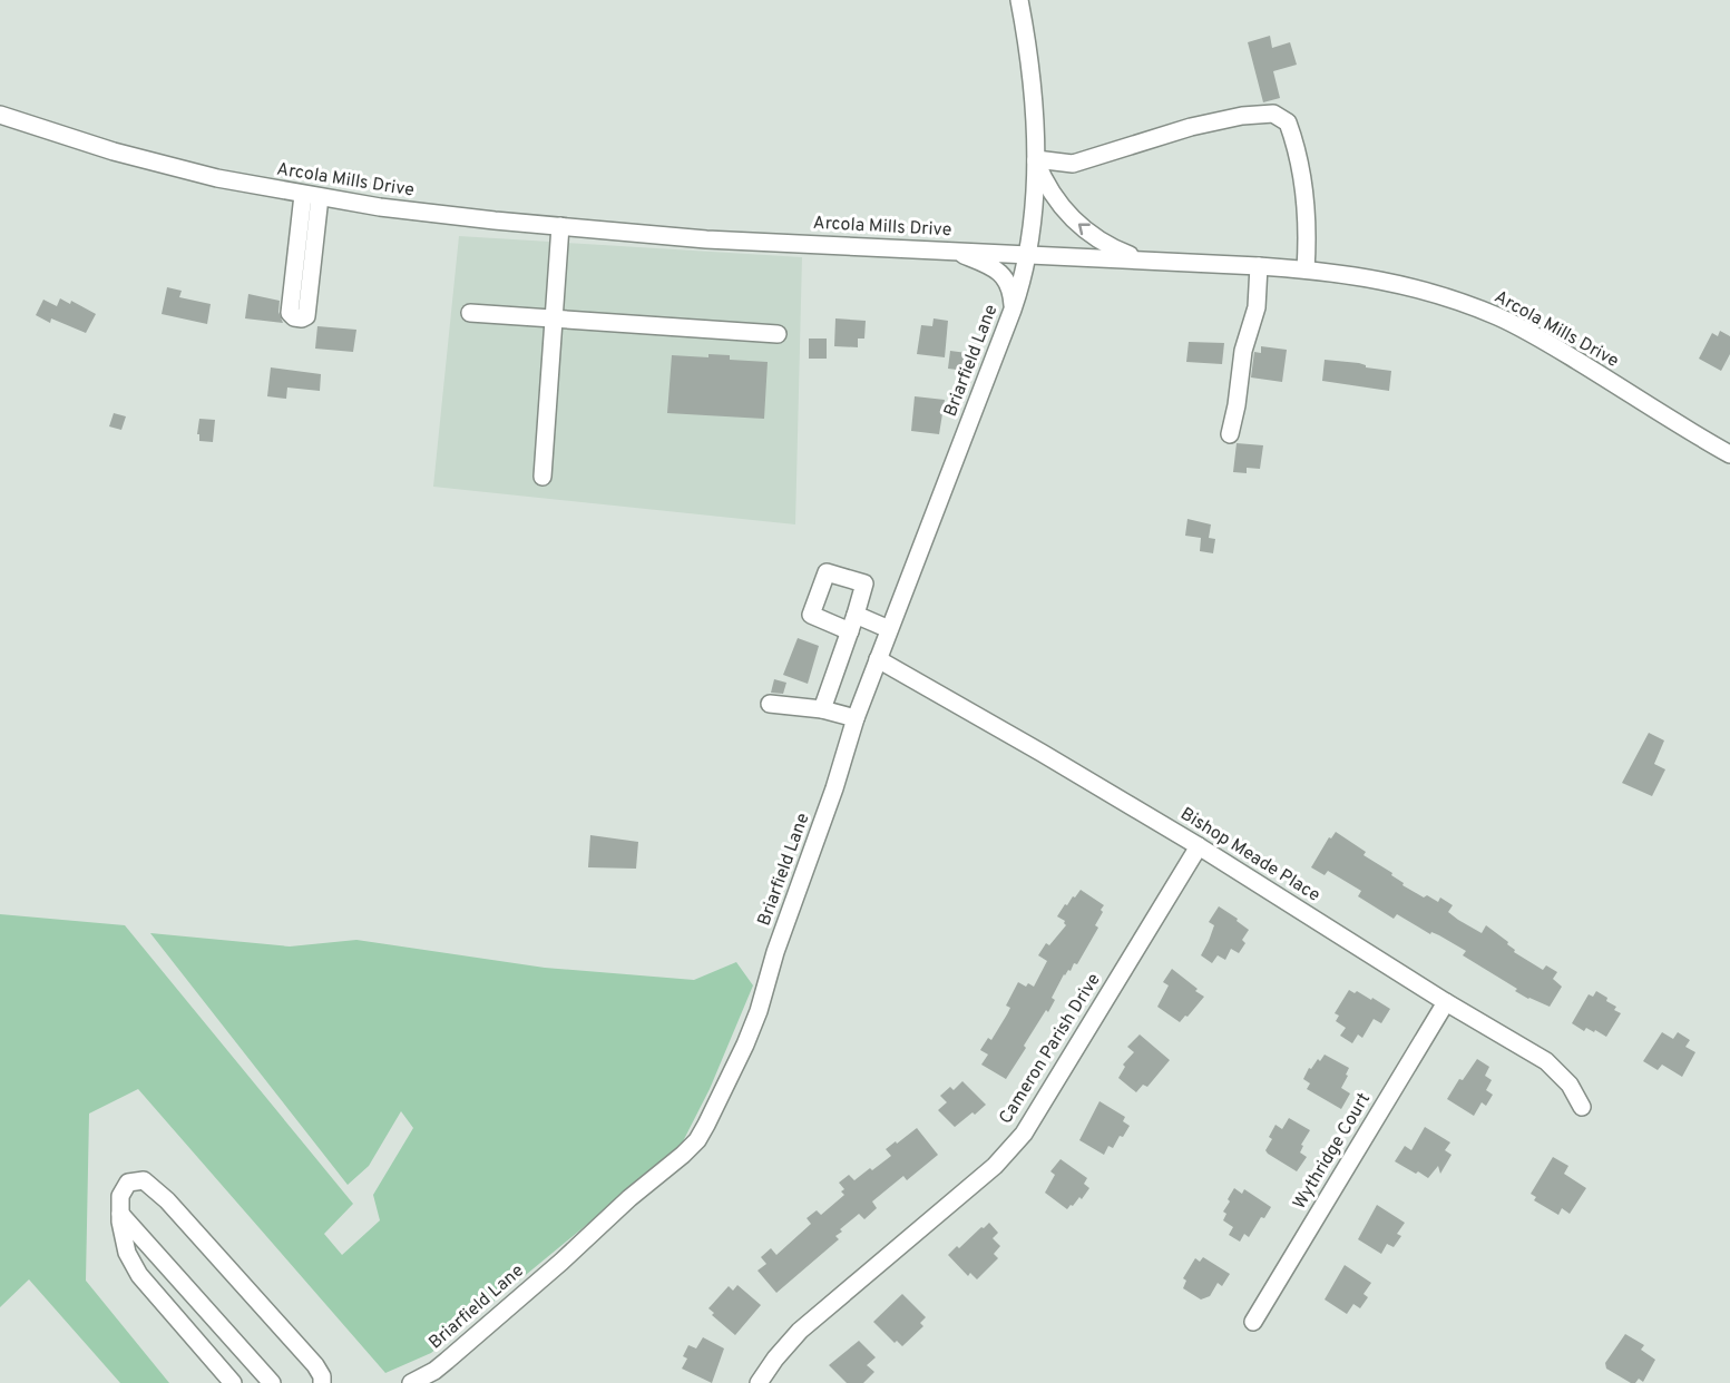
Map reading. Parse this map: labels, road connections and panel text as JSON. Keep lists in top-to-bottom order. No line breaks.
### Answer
{"streets":{"street":["Arcola Mills Drive","Briarfield Lane","Bishop Meade Place","Cameron Parish Drive","Wythridge Court"]},"crossings":[["Arcola Mills Drive","Briarfield Lane"],["Briarfield Lane","Bishop Meade Place"],["Bishop Meade Place","Cameron Parish Drive"],["Bishop Meade Place","Wythridge Court"]]}
